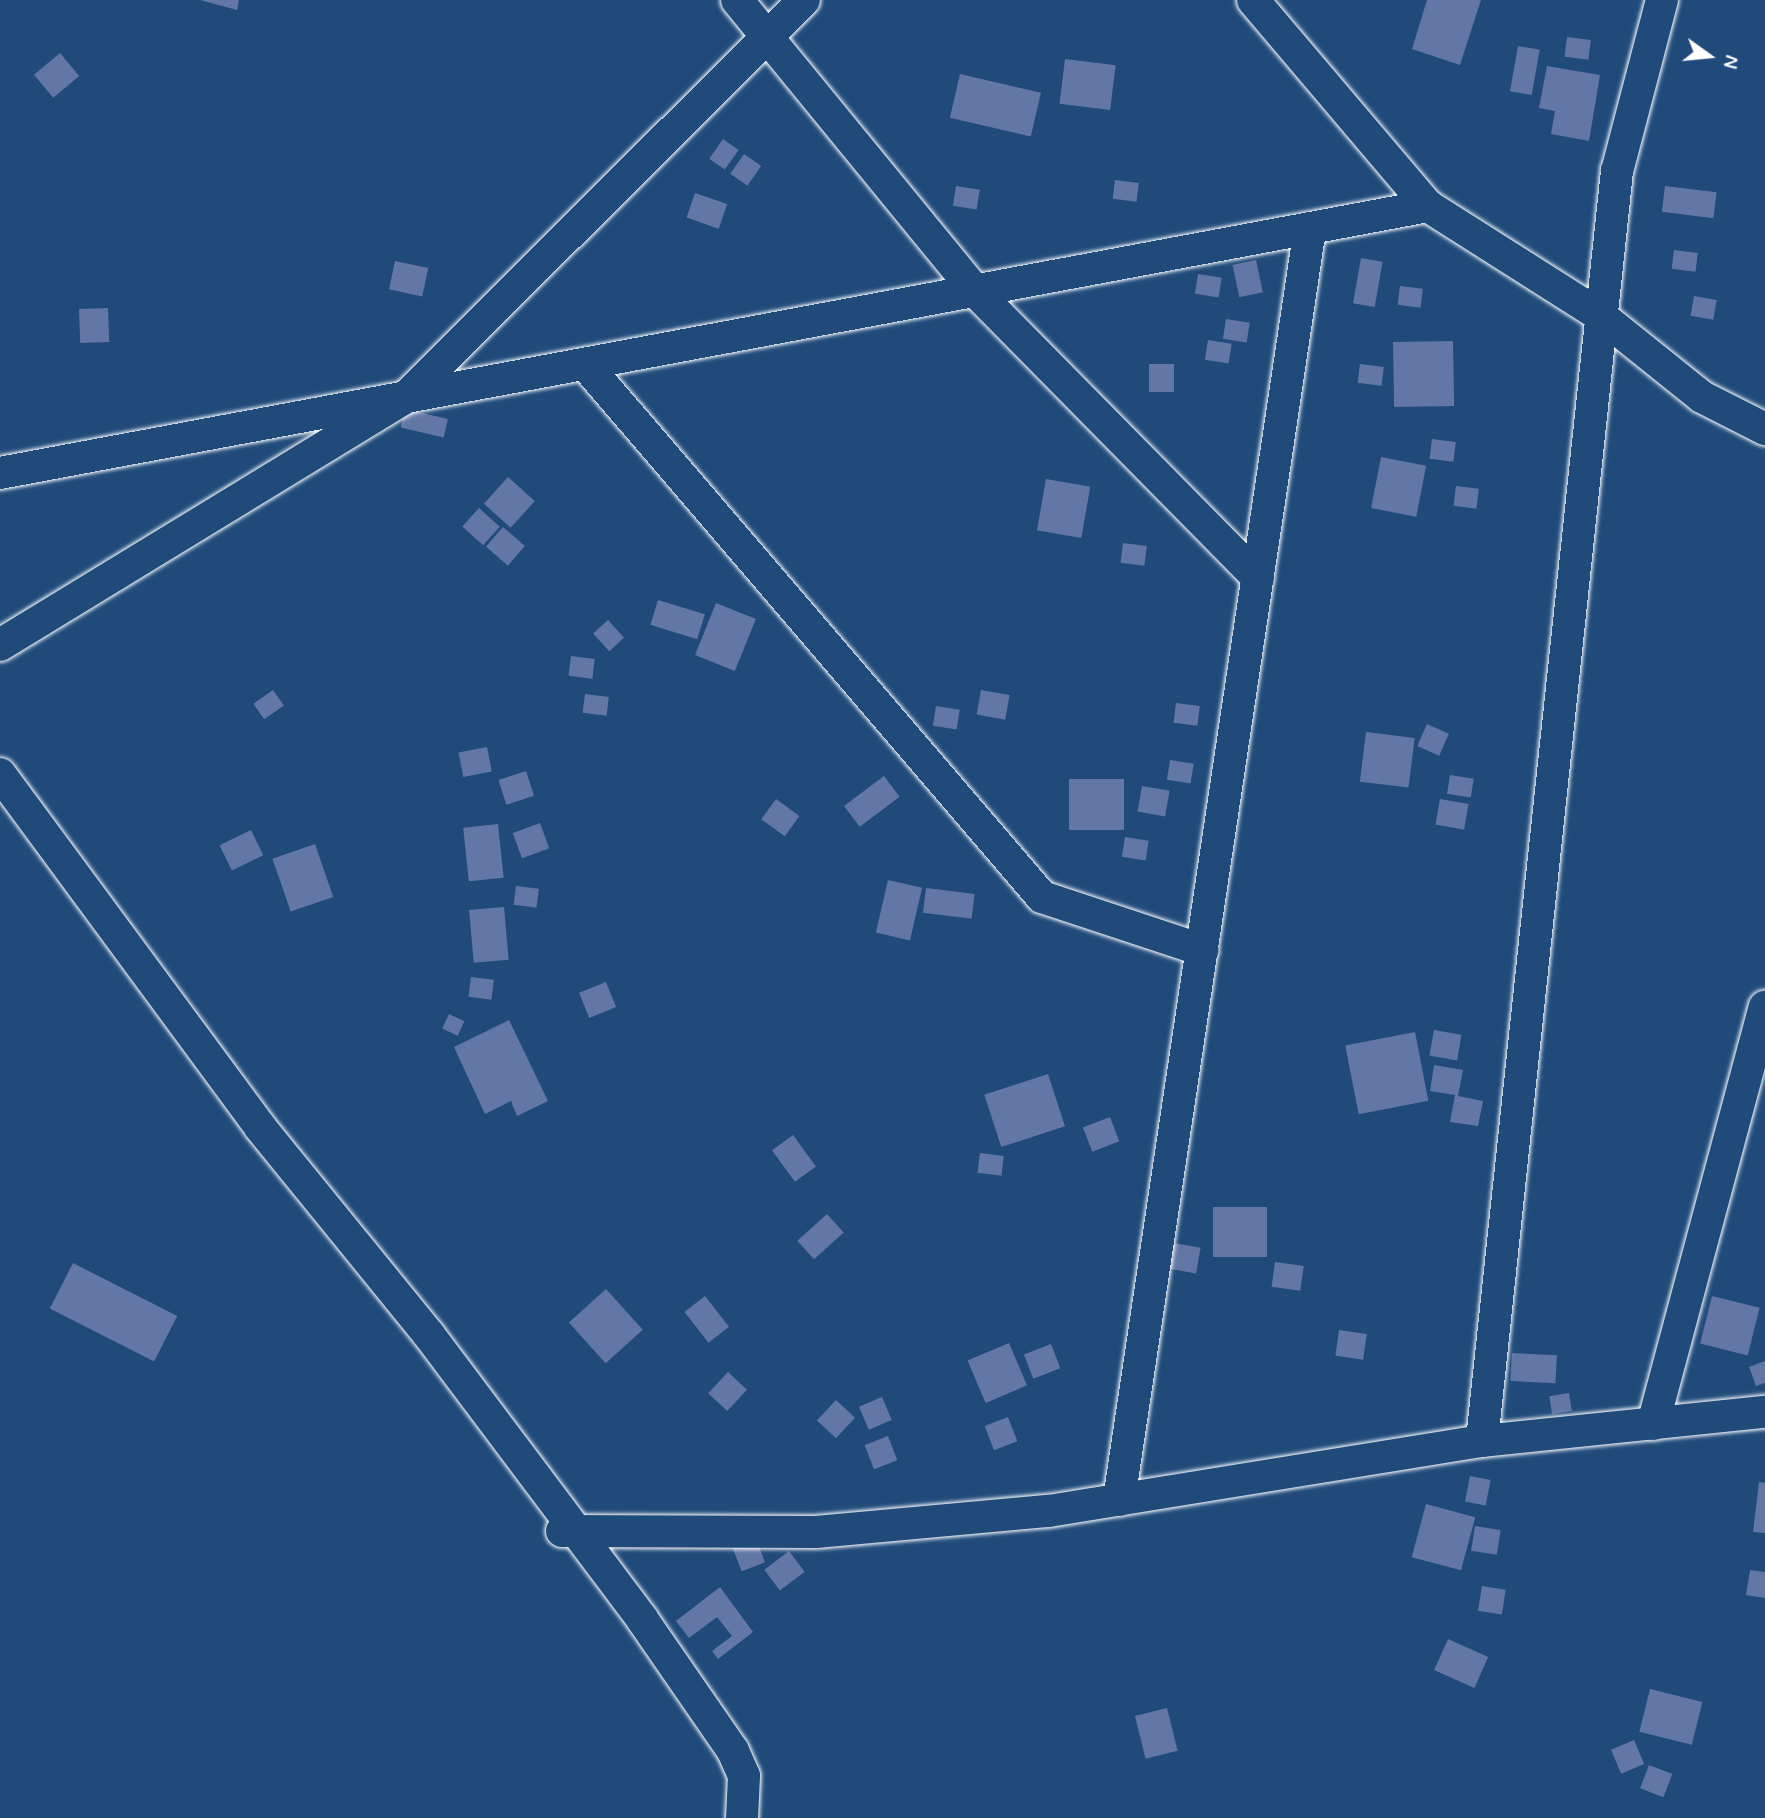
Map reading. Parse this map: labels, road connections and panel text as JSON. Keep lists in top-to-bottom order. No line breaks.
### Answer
{"north":"right"}
